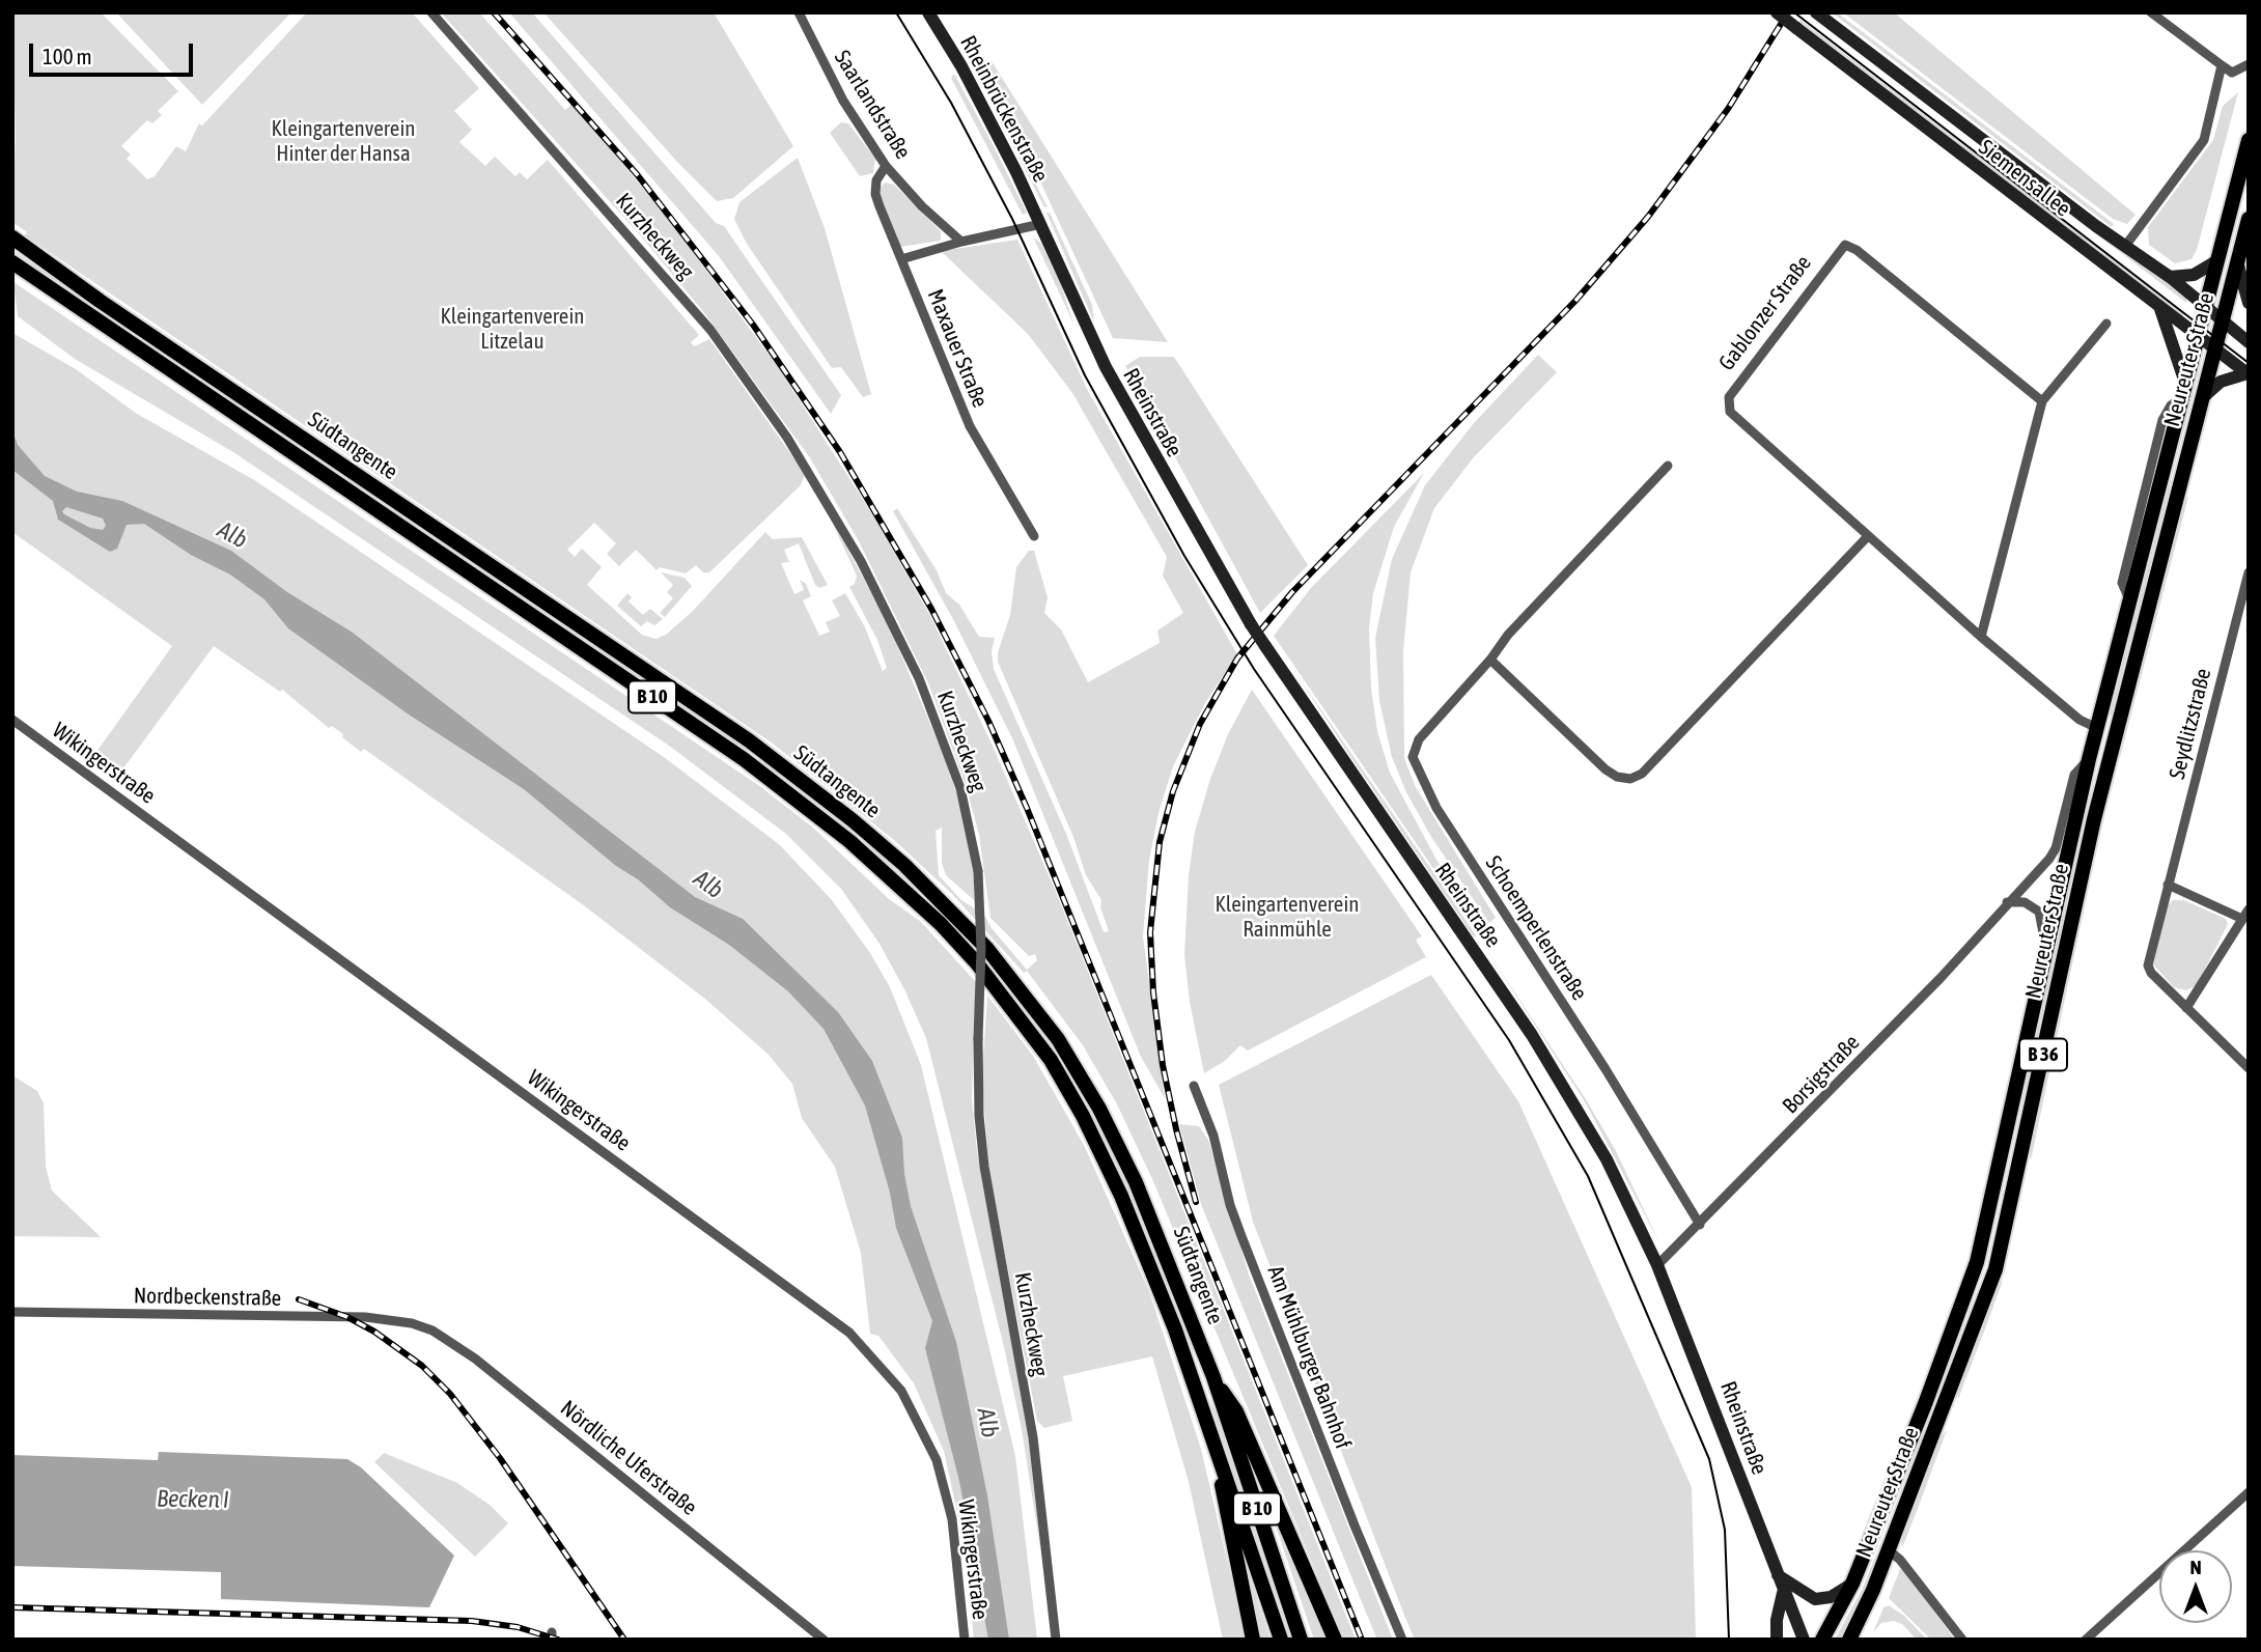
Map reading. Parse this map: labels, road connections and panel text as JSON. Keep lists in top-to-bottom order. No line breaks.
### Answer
{"streets":{"main road":["Rheinbrückenstraße","Siemensallee","Gablonzer Straße","Neureuter Straße","Rheinstraße","Südtangente","B 10","B 36"],"street":["Saarlandstraße","Kurzheckweg","Maxauer Straße","Seydlitzstraße","Wikingerstraße","Schoemperlenstraße","Borsigstraße","Nordbeckenstraße","Am Mühlburger Bahnhof","Nördliche Uferstraße"]},"crossings":[["Saarlandstraße","Maxauer Straße"],["Rheinbrückenstraße","Rheinstraße"],["Siemensallee","Neureuter Straße"],["Gablonzer Straße","Neureuter Straße"],["Neureuter Straße","Borsigstraße"],["Rheinstraße","Borsigstraße"],["Schoemperlenstraße","Borsigstraße"],["Nordbeckenstraße","Nördliche Uferstraße"]],"water":["Alb","Becken I"],"parks":["Kleingartenverein Hinter der Hansa","Kleingartenverein Litzelau","Kleingartenverein Rainmühle"],"scale_bar":"100 m","north":"top"}
